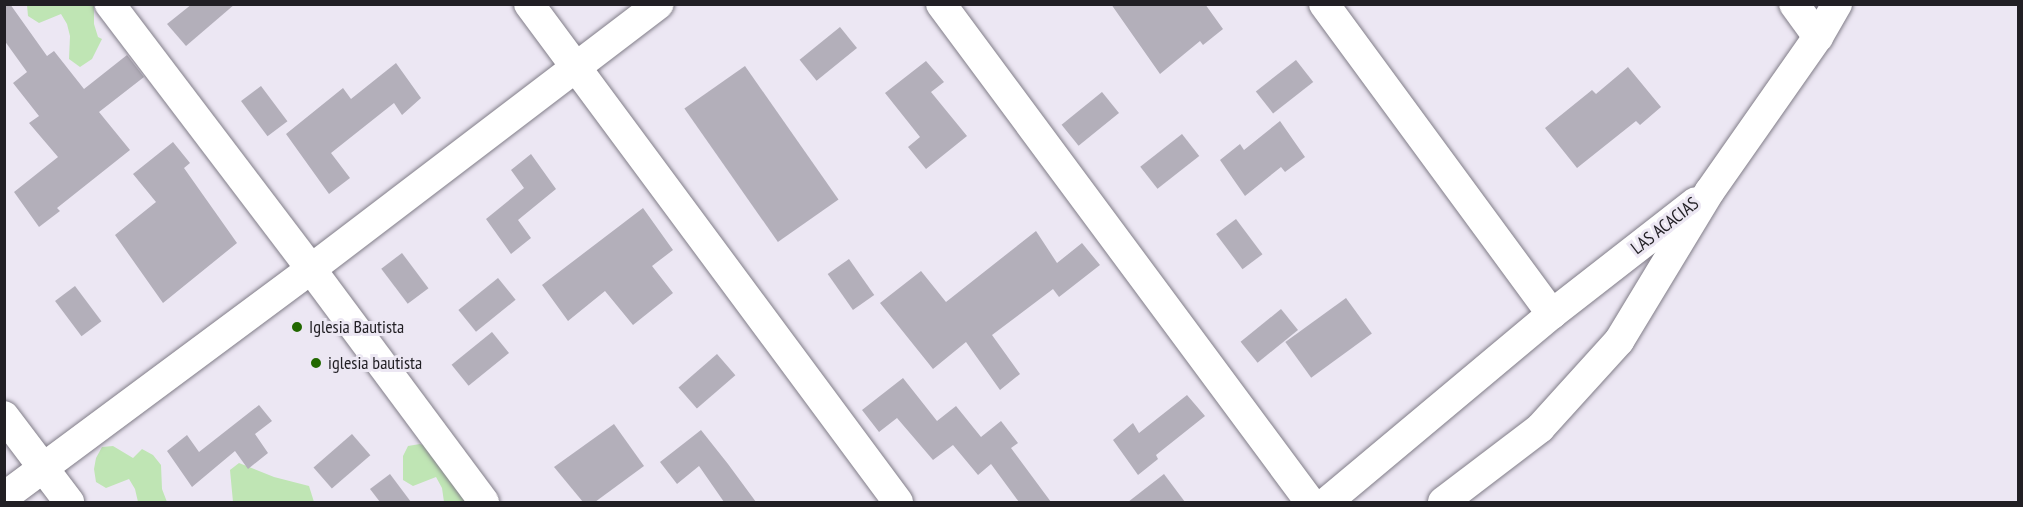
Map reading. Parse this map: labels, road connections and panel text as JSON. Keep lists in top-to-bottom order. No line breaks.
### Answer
{"streets":{"street":["LAS ACACIAS"]},"places":["Iglesia Bautista","iglesia bautista"]}
